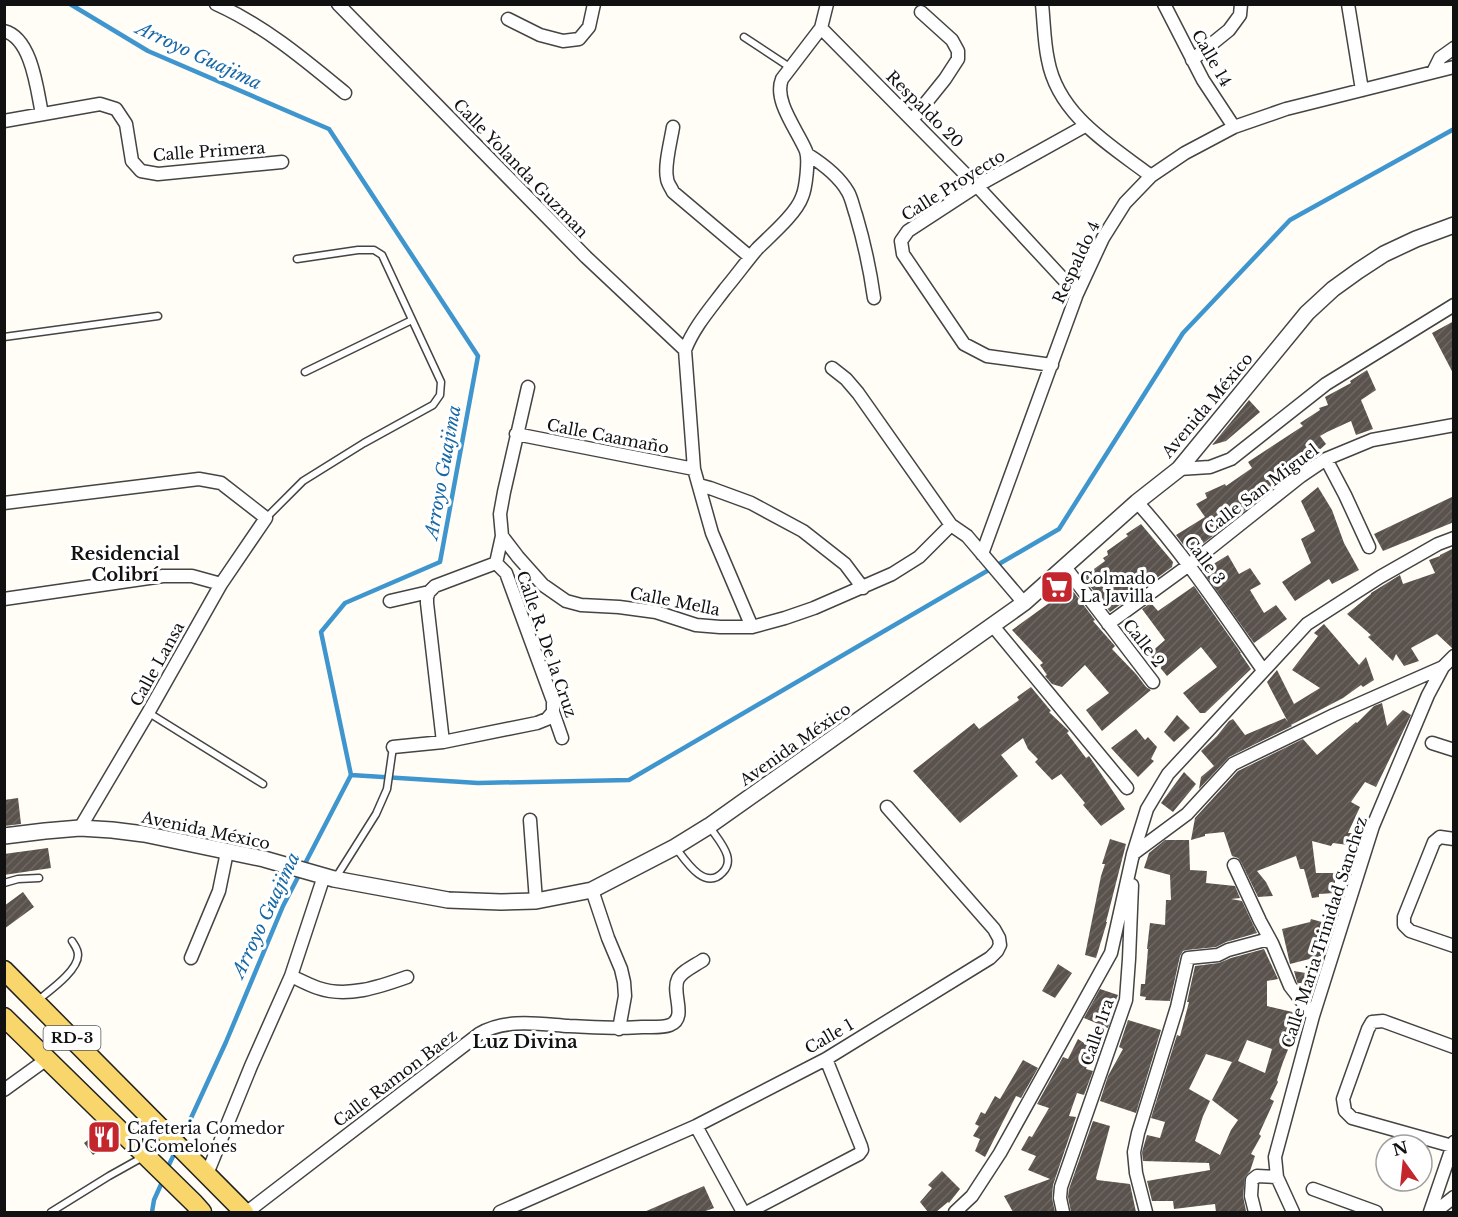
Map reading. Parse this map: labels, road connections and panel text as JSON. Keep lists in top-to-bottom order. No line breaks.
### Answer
{"streets":{"main road":["RD-3"],"street":["Calle 14","Respaldo 20","Calle Primera","Calle Yolanda Guzman","Calle Proyecto","Respaldo 4","Avenida México","Calle Caamaño","Calle San Miguel","Calle 3","Calle Mella","Calle 2","Calle R. De la Cruz","Calle Lansa","Calle Maria Trinidad Sanchez","Calle 1ra","Calle 1","Calle Ramon Baez"]},"crossings":[["Calle 14","Respaldo 4"],["Respaldo 20","Calle Proyecto"],["Respaldo 20","Respaldo 4"],["Calle Proyecto","Respaldo 4"],["Avenida México","Calle 3"],["Avenida México","Calle 2"],["Avenida México","Calle Lansa"],["Calle Caamaño","Calle R. De la Cruz"],["Calle San Miguel","Calle 3"],["Calle San Miguel","Calle 2"],["Calle Mella","Calle R. De la Cruz"],["RD-3","Calle Ramon Baez"]],"districts":["Residencial Colibrí","Luz Divina"],"water":["Arroyo Guajima"],"places":{"supermarket":["Colmado La Javilla"],"restaurant":["Cafeteria Comedor D'Comelones"]},"north":"top"}
